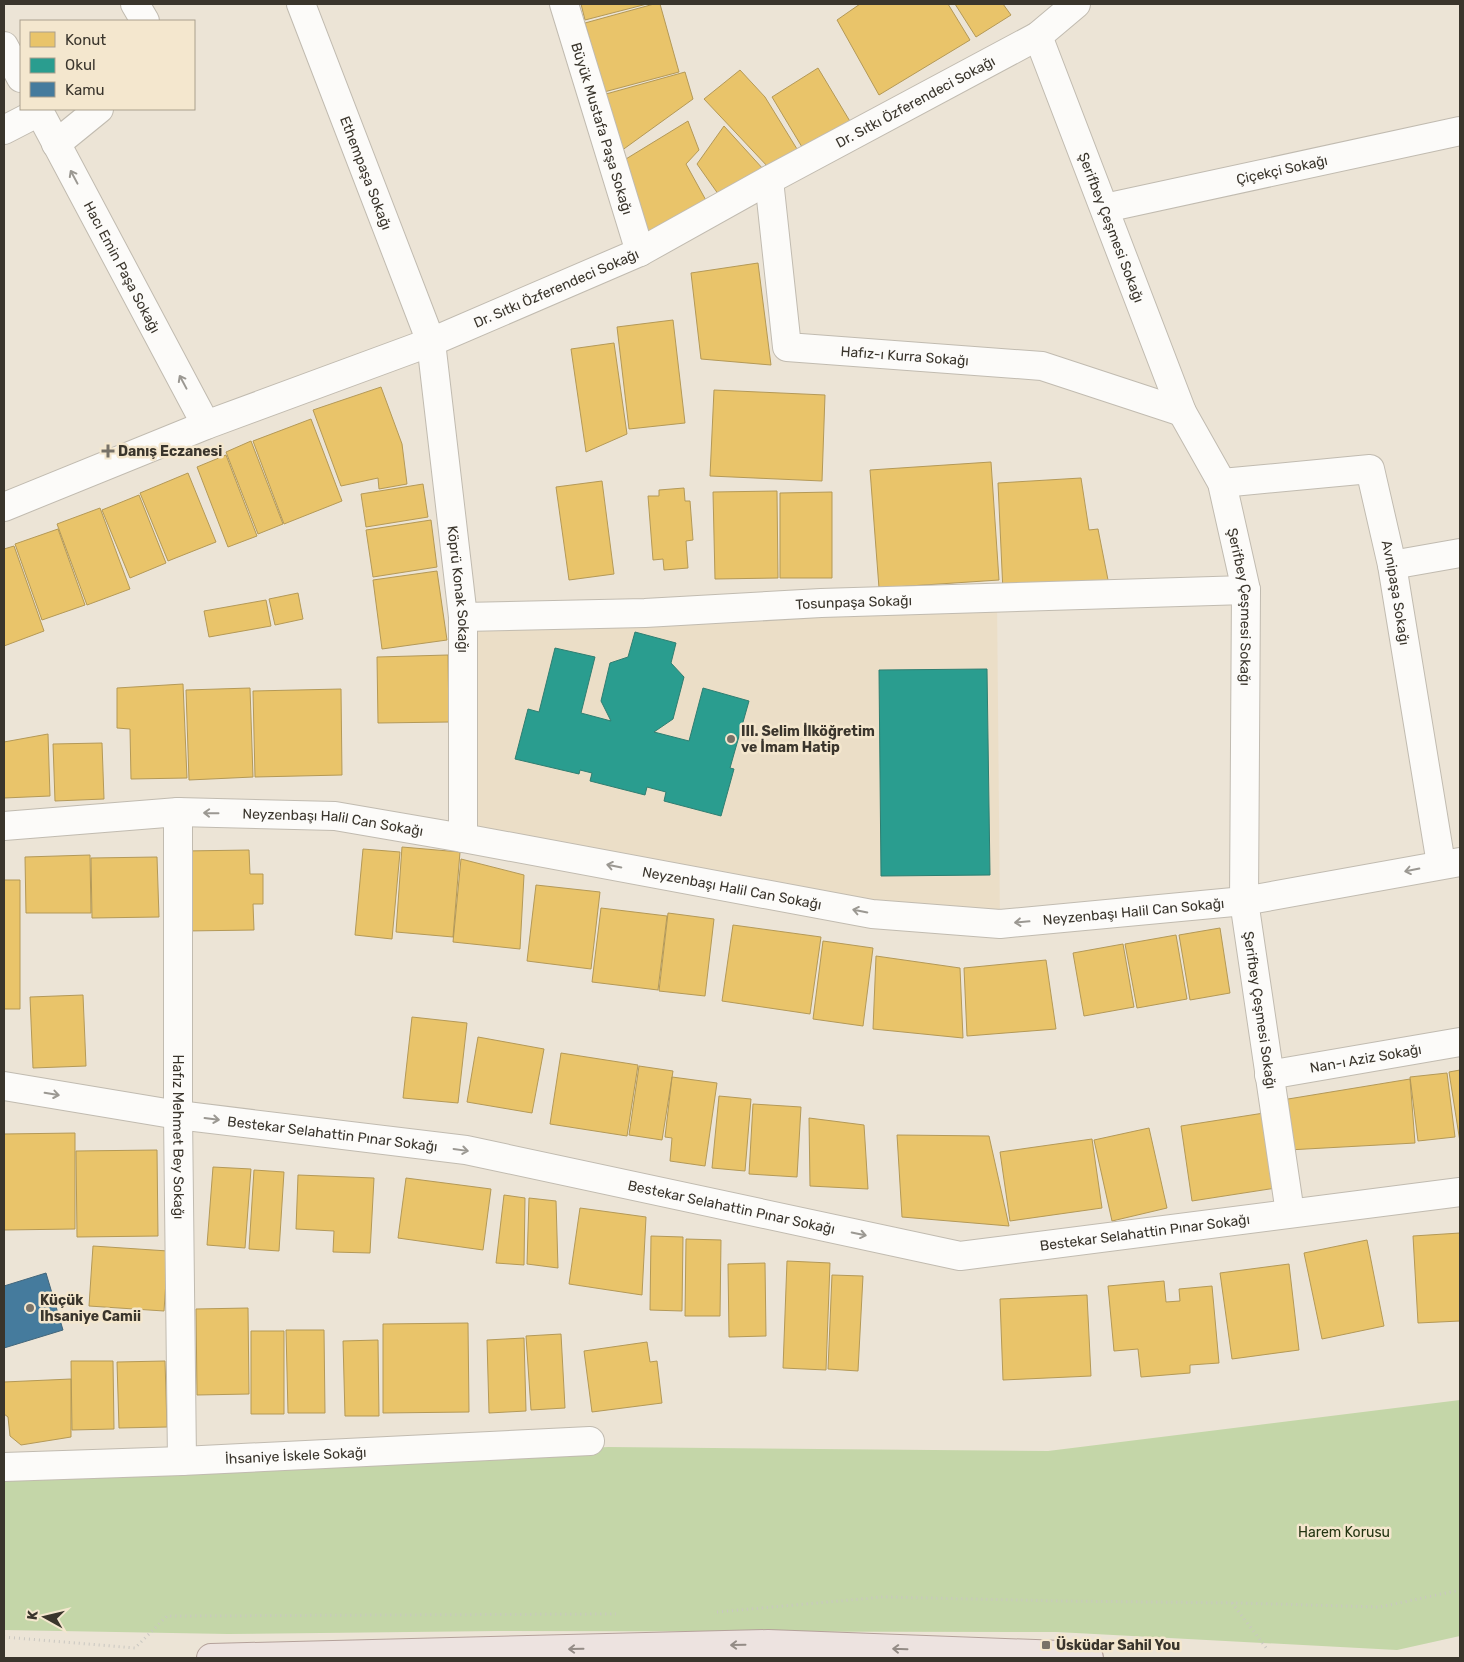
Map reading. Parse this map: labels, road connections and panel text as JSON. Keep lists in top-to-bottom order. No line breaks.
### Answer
{"streets":{"street":["Dr. Sıtkı Özferendeci Sokağı","Büyük Mustafa Paşa Sokağı","Çiçekçi Sokağı","Ethempaşa Sokağı","Şerifbey Çeşmesi Sokağı","Hacı Emin Paşa Sokağı","Hafız-ı Kurra Sokağı","Köprü Konak Sokağı","Avnipaşa Sokağı","Tosunpaşa Sokağı","Neyzenbaşı Halil Can Sokağı","Nan-ı Aziz Sokağı","Bestekar Selahattin Pınar Sokağı","Hafız Mehmet Bey Sokağı","İhsaniye İskele Sokağı"]},"crossings":[["Dr. Sıtkı Özferendeci Sokağı","Büyük Mustafa Paşa Sokağı"],["Dr. Sıtkı Özferendeci Sokağı","Ethempaşa Sokağı"],["Dr. Sıtkı Özferendeci Sokağı","Şerifbey Çeşmesi Sokağı"],["Dr. Sıtkı Özferendeci Sokağı","Hacı Emin Paşa Sokağı"],["Dr. Sıtkı Özferendeci Sokağı","Hafız-ı Kurra Sokağı"],["Dr. Sıtkı Özferendeci Sokağı","Köprü Konak Sokağı"],["Çiçekçi Sokağı","Şerifbey Çeşmesi Sokağı"],["Ethempaşa Sokağı","Köprü Konak Sokağı"],["Şerifbey Çeşmesi Sokağı","Hafız-ı Kurra Sokağı"],["Şerifbey Çeşmesi Sokağı","Avnipaşa Sokağı"],["Şerifbey Çeşmesi Sokağı","Tosunpaşa Sokağı"],["Şerifbey Çeşmesi Sokağı","Neyzenbaşı Halil Can Sokağı"],["Şerifbey Çeşmesi Sokağı","Nan-ı Aziz Sokağı"],["Şerifbey Çeşmesi Sokağı","Bestekar Selahattin Pınar Sokağı"],["Köprü Konak Sokağı","Tosunpaşa Sokağı"],["Köprü Konak Sokağı","Neyzenbaşı Halil Can Sokağı"],["Avnipaşa Sokağı","Neyzenbaşı Halil Can Sokağı"],["Neyzenbaşı Halil Can Sokağı","Hafız Mehmet Bey Sokağı"],["Bestekar Selahattin Pınar Sokağı","Hafız Mehmet Bey Sokağı"],["Hafız Mehmet Bey Sokağı","İhsaniye İskele Sokağı"]],"one_way":["Hacı Emin Paşa Sokağı","Neyzenbaşı Halil Can Sokağı","Bestekar Selahattin Pınar Sokağı"],"parks":["Harem Korusu"],"places":{"health":["Danış Eczanesi"],"other":["III. Selim İlköğretim ve İmam Hatip","Küçük Ihsaniye Camii"],"transit":["Üsküdar Sahil You"]},"legend":["Konut","Okul","Kamu"],"north":"left"}
